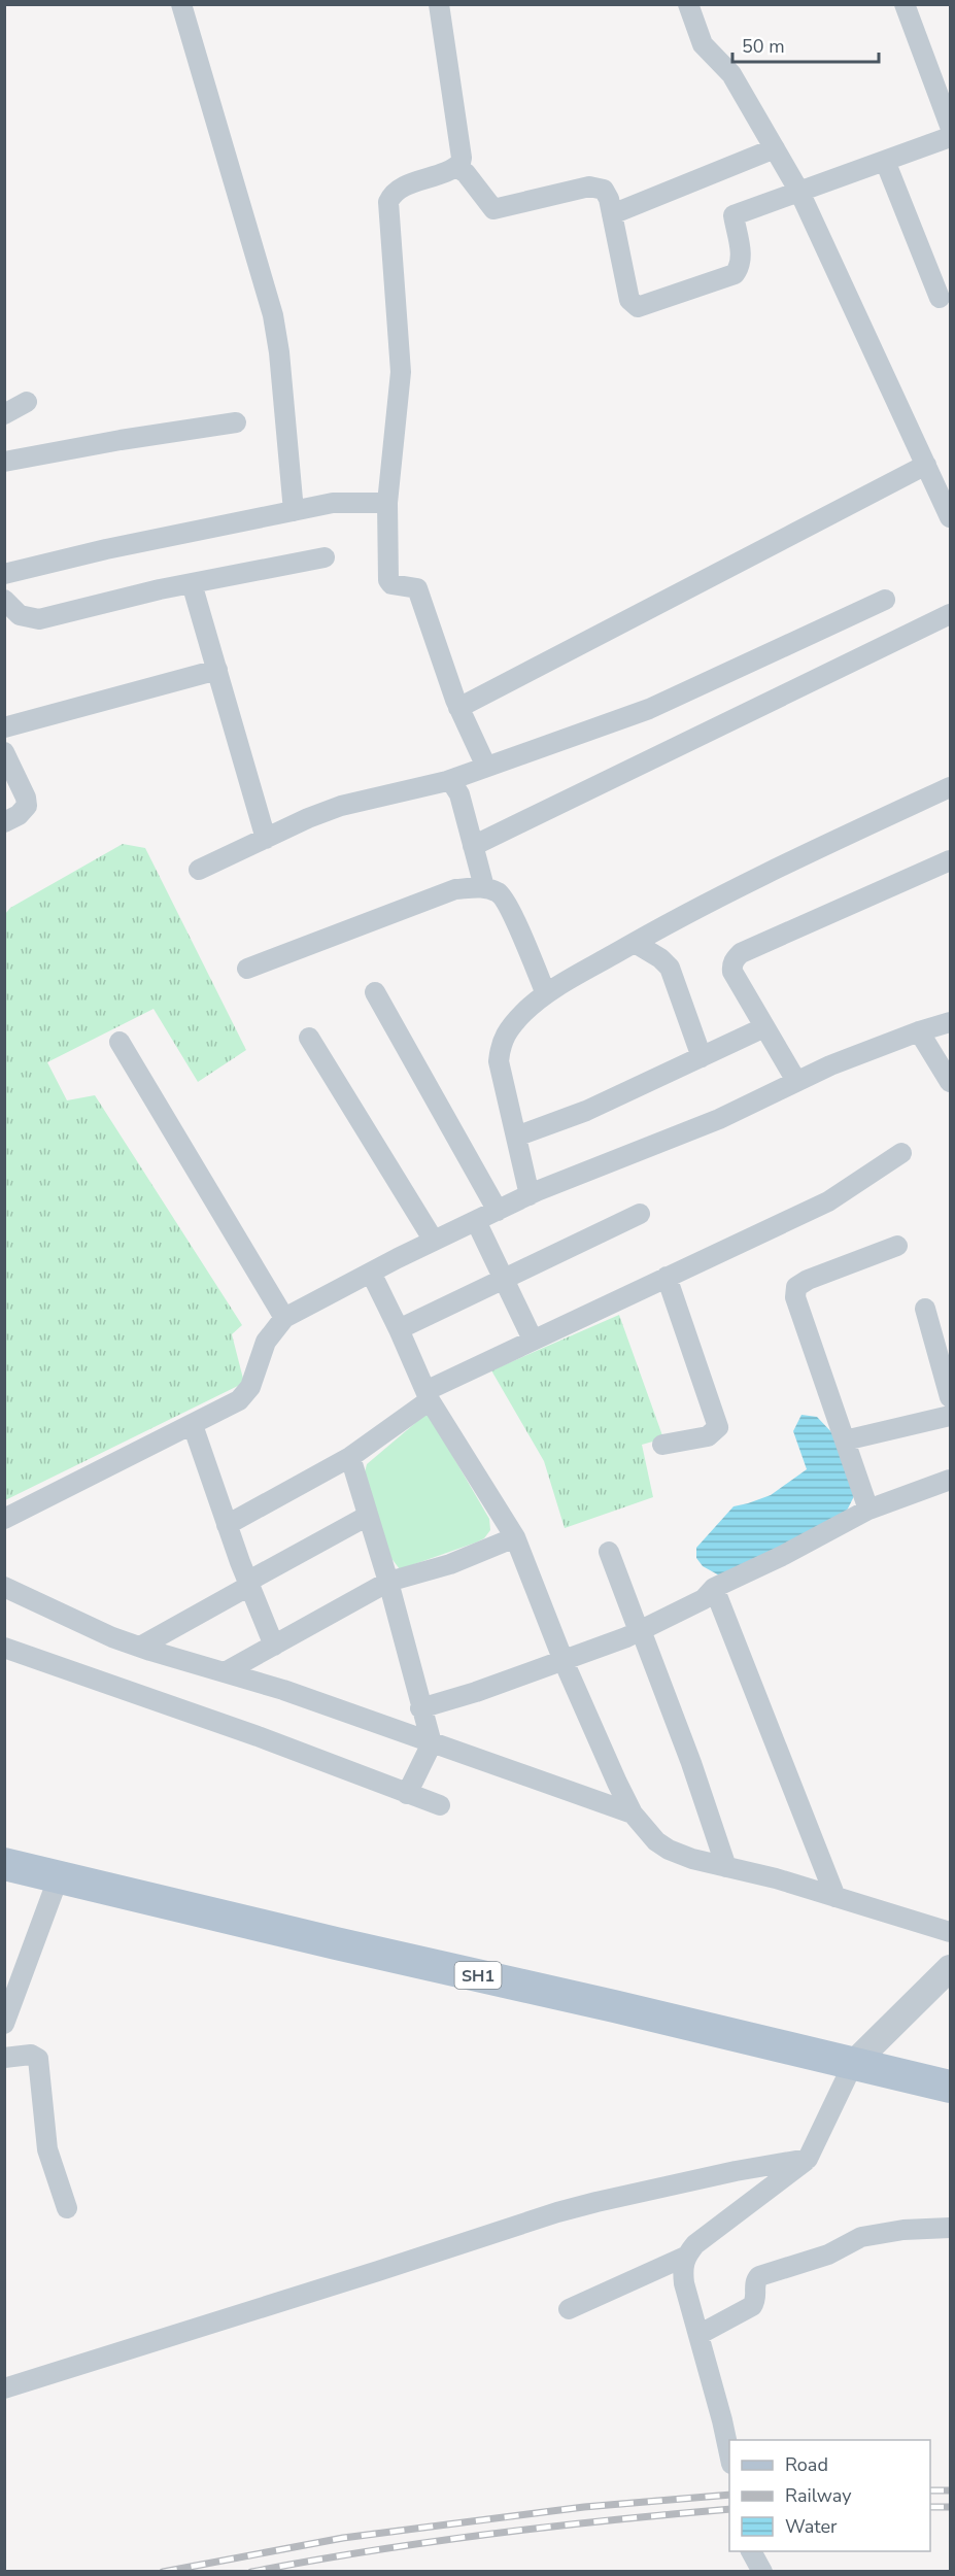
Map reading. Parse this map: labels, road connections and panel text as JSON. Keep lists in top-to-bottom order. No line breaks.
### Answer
{"streets":{"main road":["SH1"]},"legend":["Road","Railway","Water"],"scale_bar":"50 m"}
